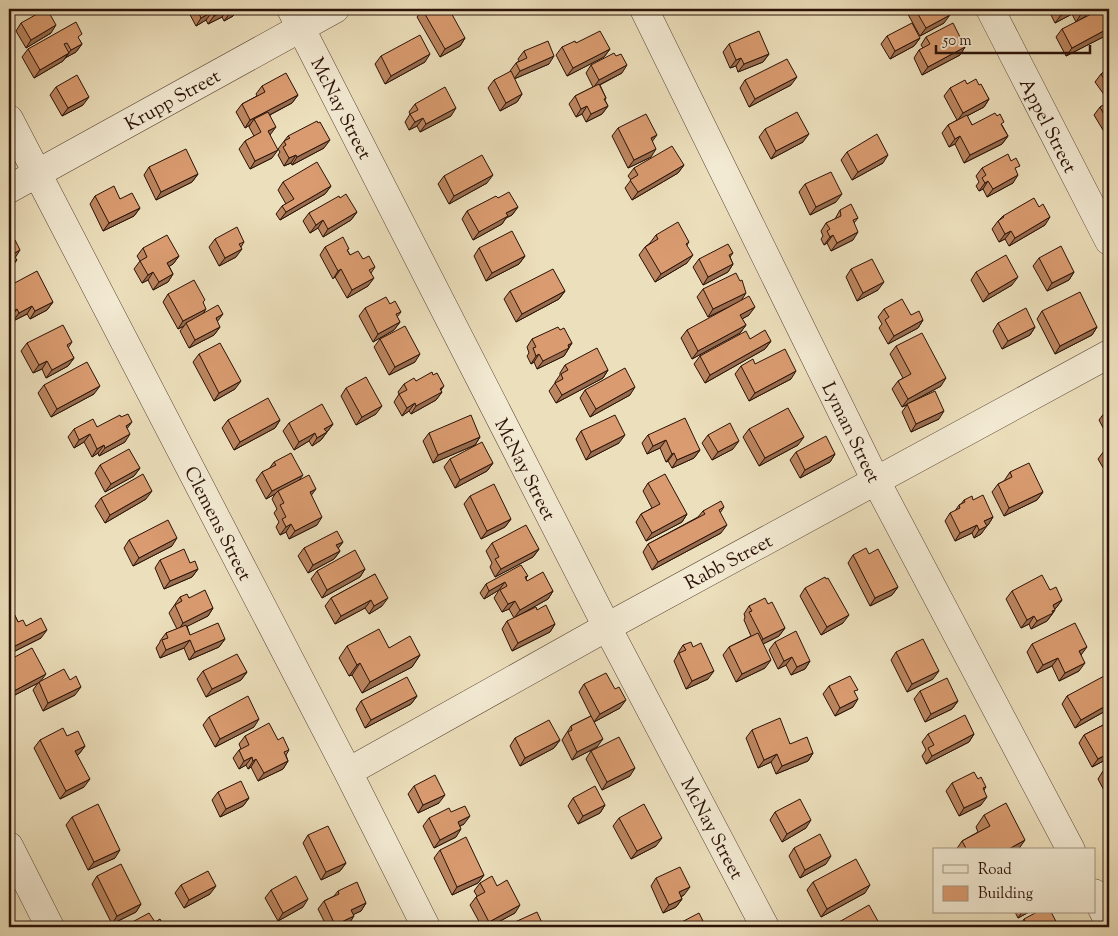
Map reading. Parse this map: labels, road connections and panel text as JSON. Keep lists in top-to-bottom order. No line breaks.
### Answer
{"streets":{"street":["Krupp Street","McNay Street","Appel Street","Lyman Street","Clemens Street","Rabb Street"]},"crossings":[["Krupp Street","McNay Street"],["Krupp Street","Clemens Street"],["McNay Street","Rabb Street"],["Lyman Street","Rabb Street"],["Clemens Street","Rabb Street"]],"legend":["Road","Building"],"scale_bar":"50 m"}
